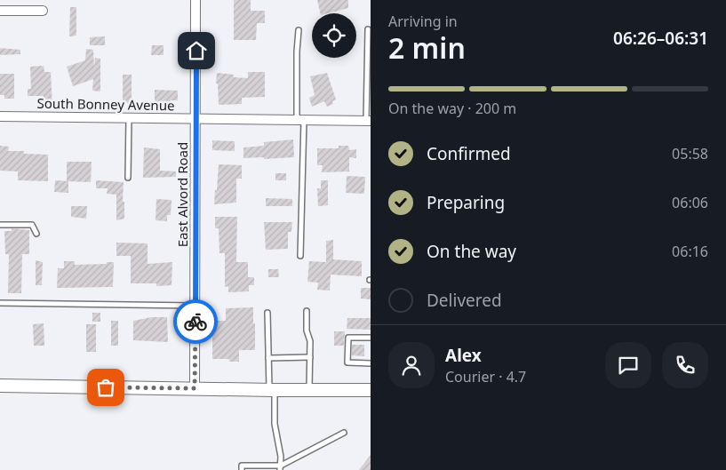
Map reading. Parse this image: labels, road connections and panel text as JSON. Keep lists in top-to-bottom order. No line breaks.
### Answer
{"streets":{"street":["South Bonney Avenue","East Alvord Road"]},"crossings":[["South Bonney Avenue","East Alvord Road"]],"page":{"heading":["2 min","Arriving in","06:26–06:31"],"panel":["Alex","Courier · 4.7"],"bar":"On the way · 200 m","list":[["Confirmed","05:58"],["Preparing","06:06"],["On the way","06:16"],"Delivered"]}}
